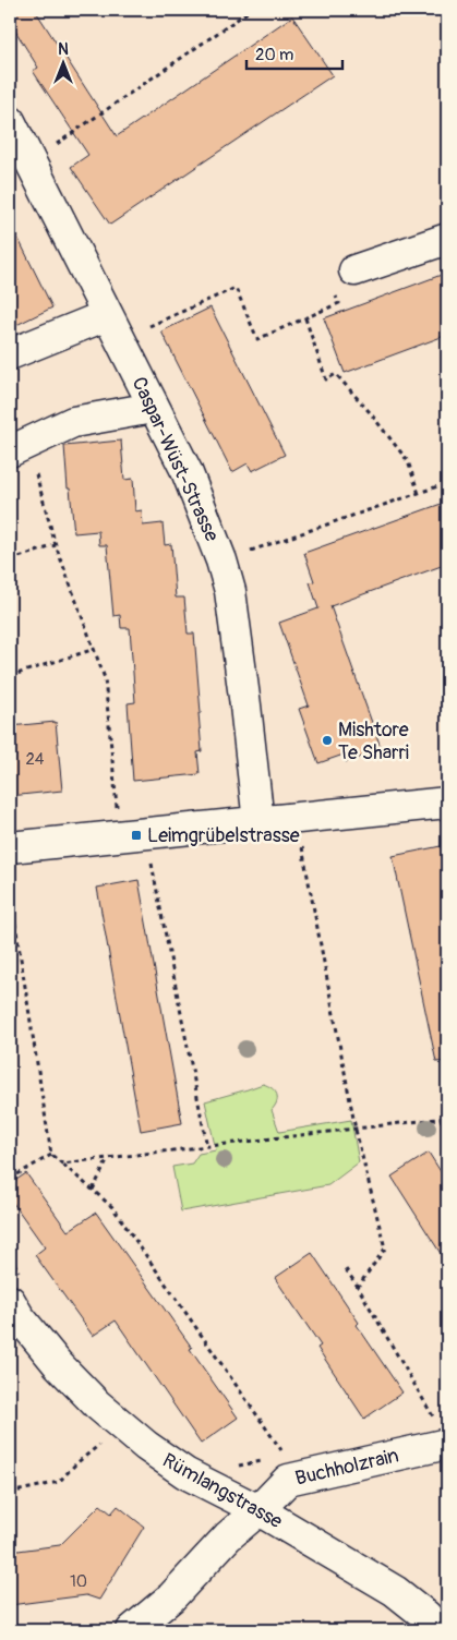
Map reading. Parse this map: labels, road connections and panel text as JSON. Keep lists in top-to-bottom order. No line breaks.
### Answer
{"streets":{"street":["Caspar-Wüst-Strasse","Buchholzrain","Rümlangstrasse"]},"crossings":[["Buchholzrain","Rümlangstrasse"]],"places":{"other":["Mishtore Te Sharri"],"transit":["Leimgrübelstrasse"]},"house_numbers":["24","10"],"scale_bar":"20 m","north":"top"}
